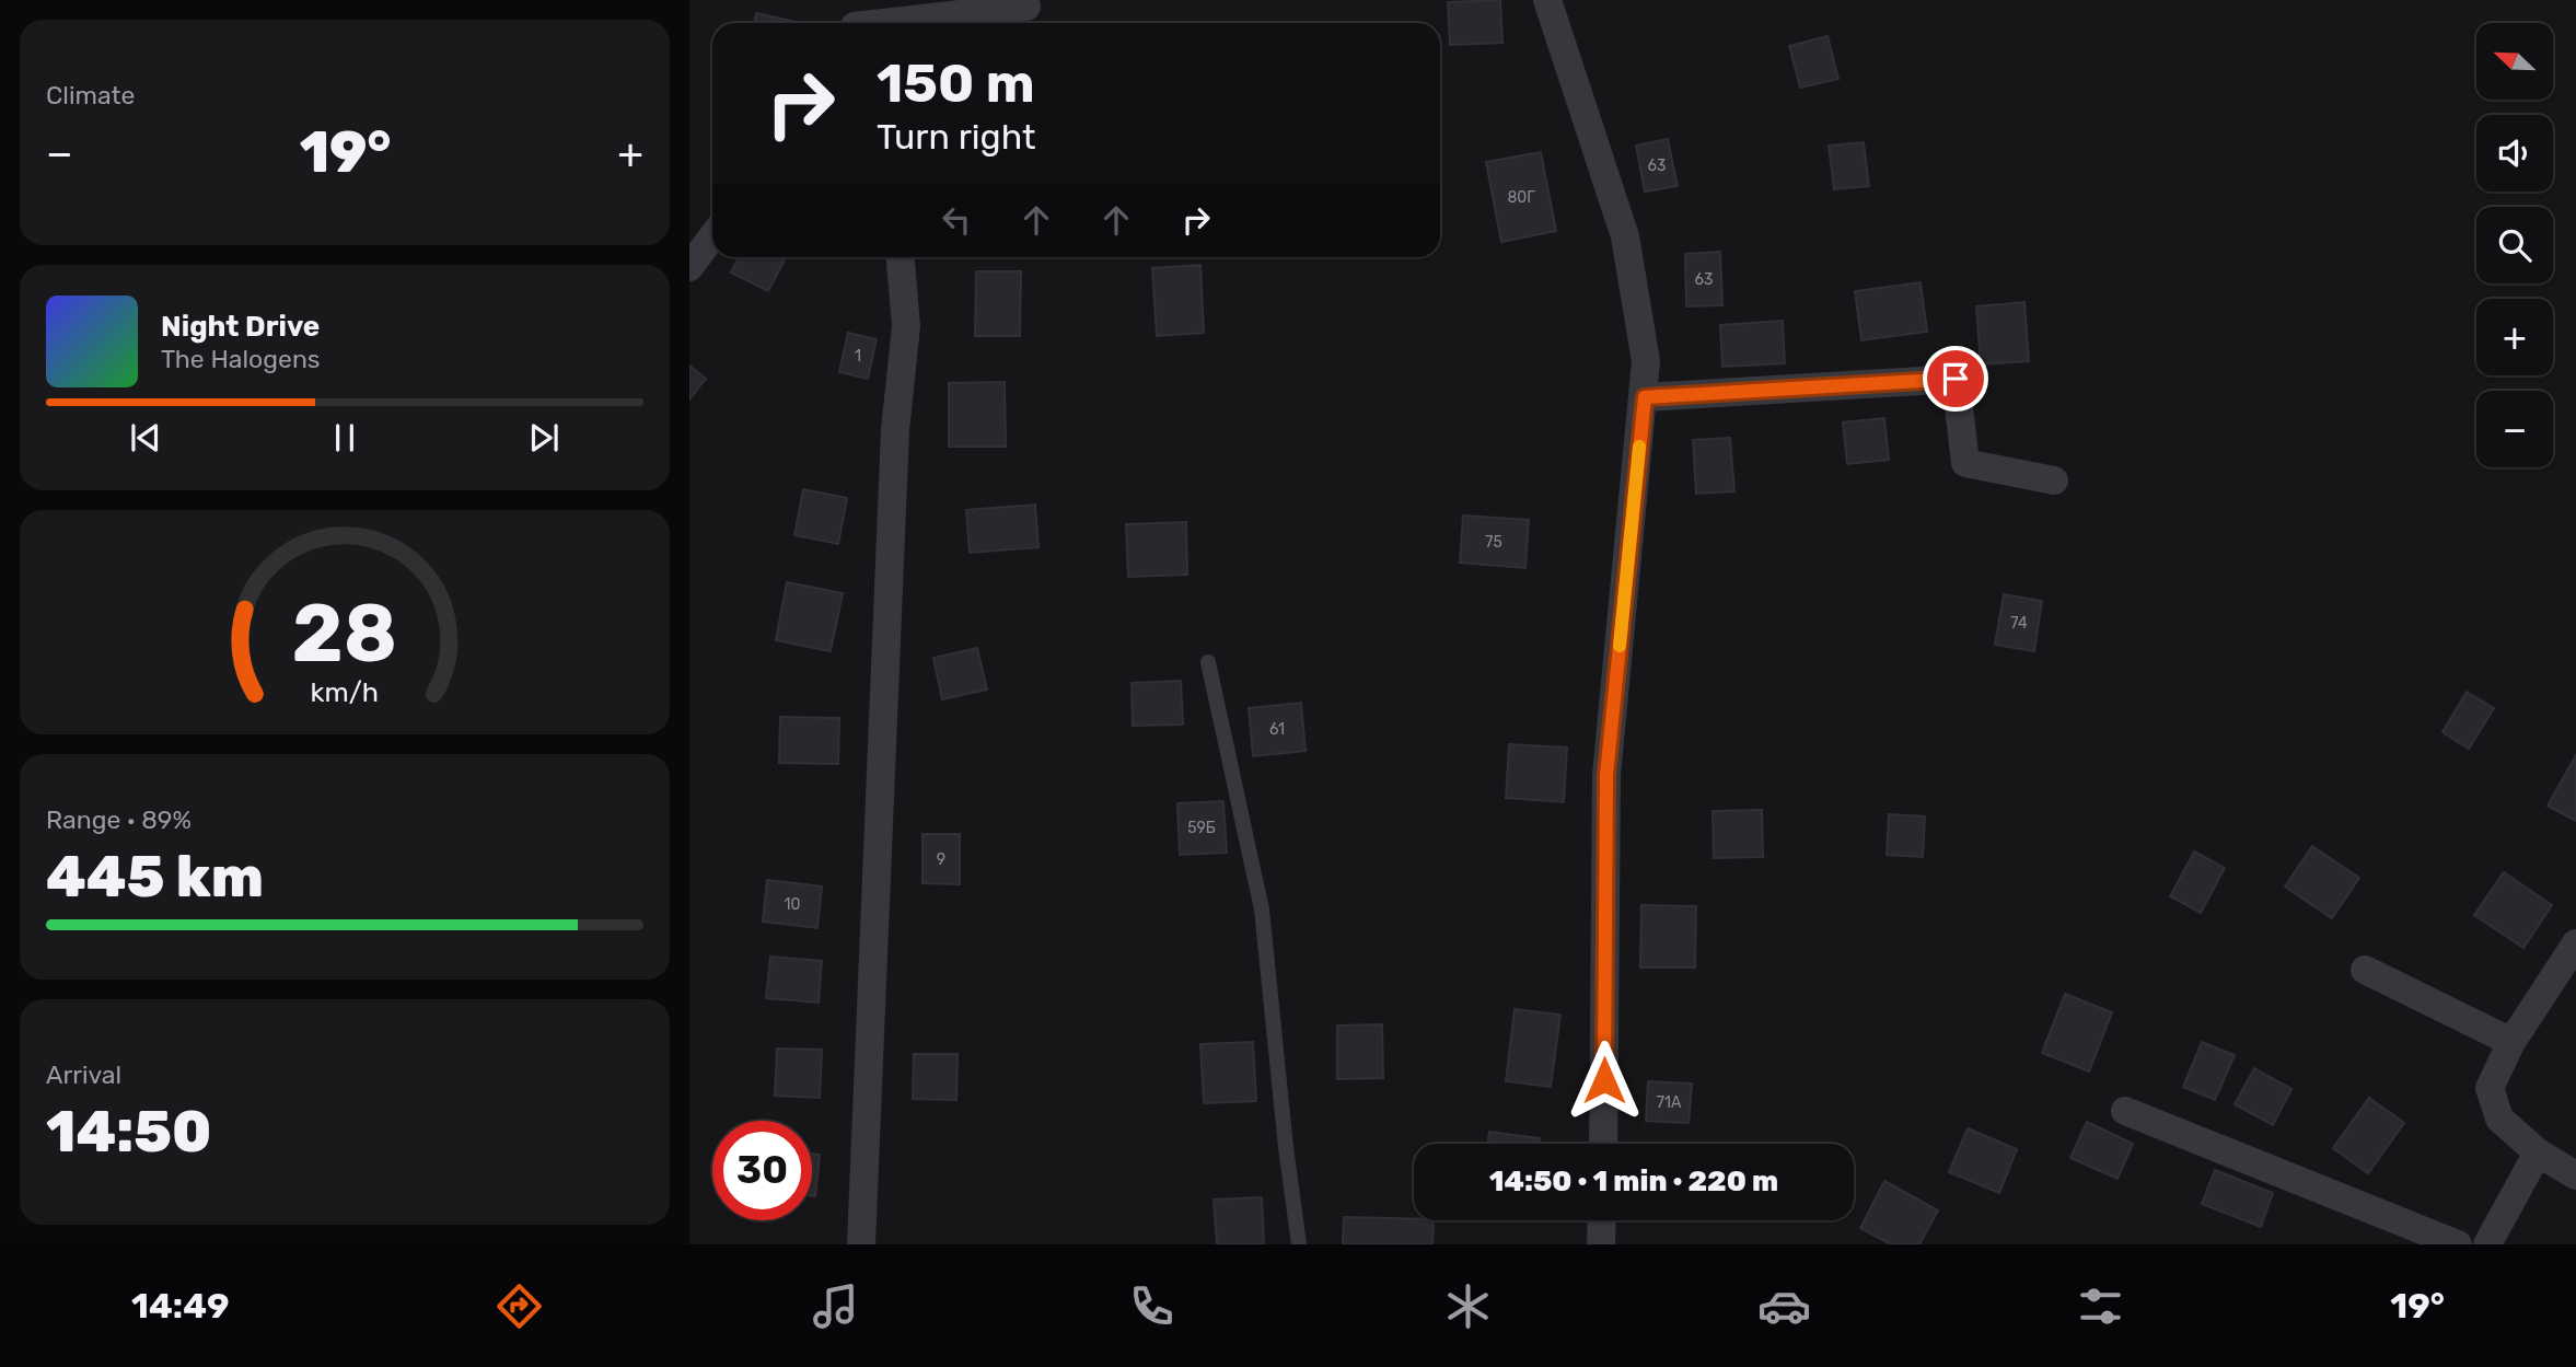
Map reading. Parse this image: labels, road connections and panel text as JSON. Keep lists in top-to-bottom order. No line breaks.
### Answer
{"house_numbers":["63","80Г","63","1","75","74","61","59Б","9","10","71А"],"north":"top left","page":{"tile":["Climate",["Range · 89%","445 km"],["Arrival","14:50"]],"map_buttons":["+","−"],"turn":["150 m","Turn right"],"heat":["−","19°","+"],"song":["Night Drive","The Halogens"],"limit":"30","trip":"14:50 · 1 min · 220 m","tabs":["14:49","19°"],"gauge":["28","km/h"]}}
